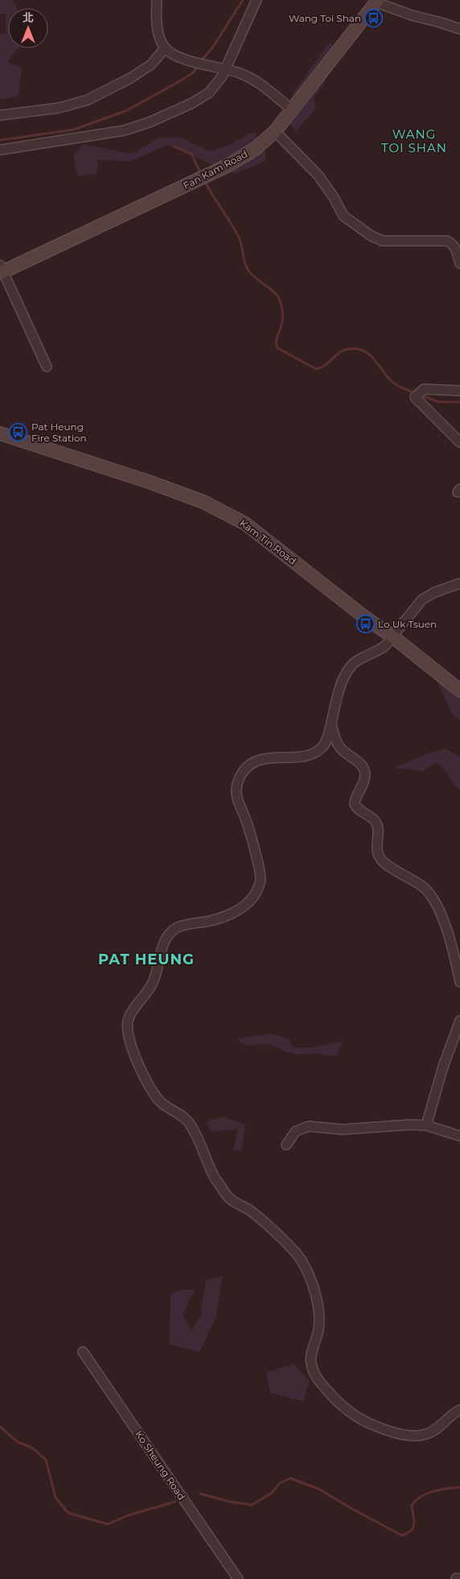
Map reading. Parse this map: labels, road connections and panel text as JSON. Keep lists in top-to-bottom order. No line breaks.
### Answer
{"streets":{"main road":["Fan Kam Road","Kam Tin Road"],"street":["Ko Sheung Road"]},"districts":["WANG TOI SHAN","PAT HEUNG"],"places":{"bus stop":["Wang Toi Shan","Pat Heung Fire Station","Lo Uk Tsuen"]},"north":"top"}
